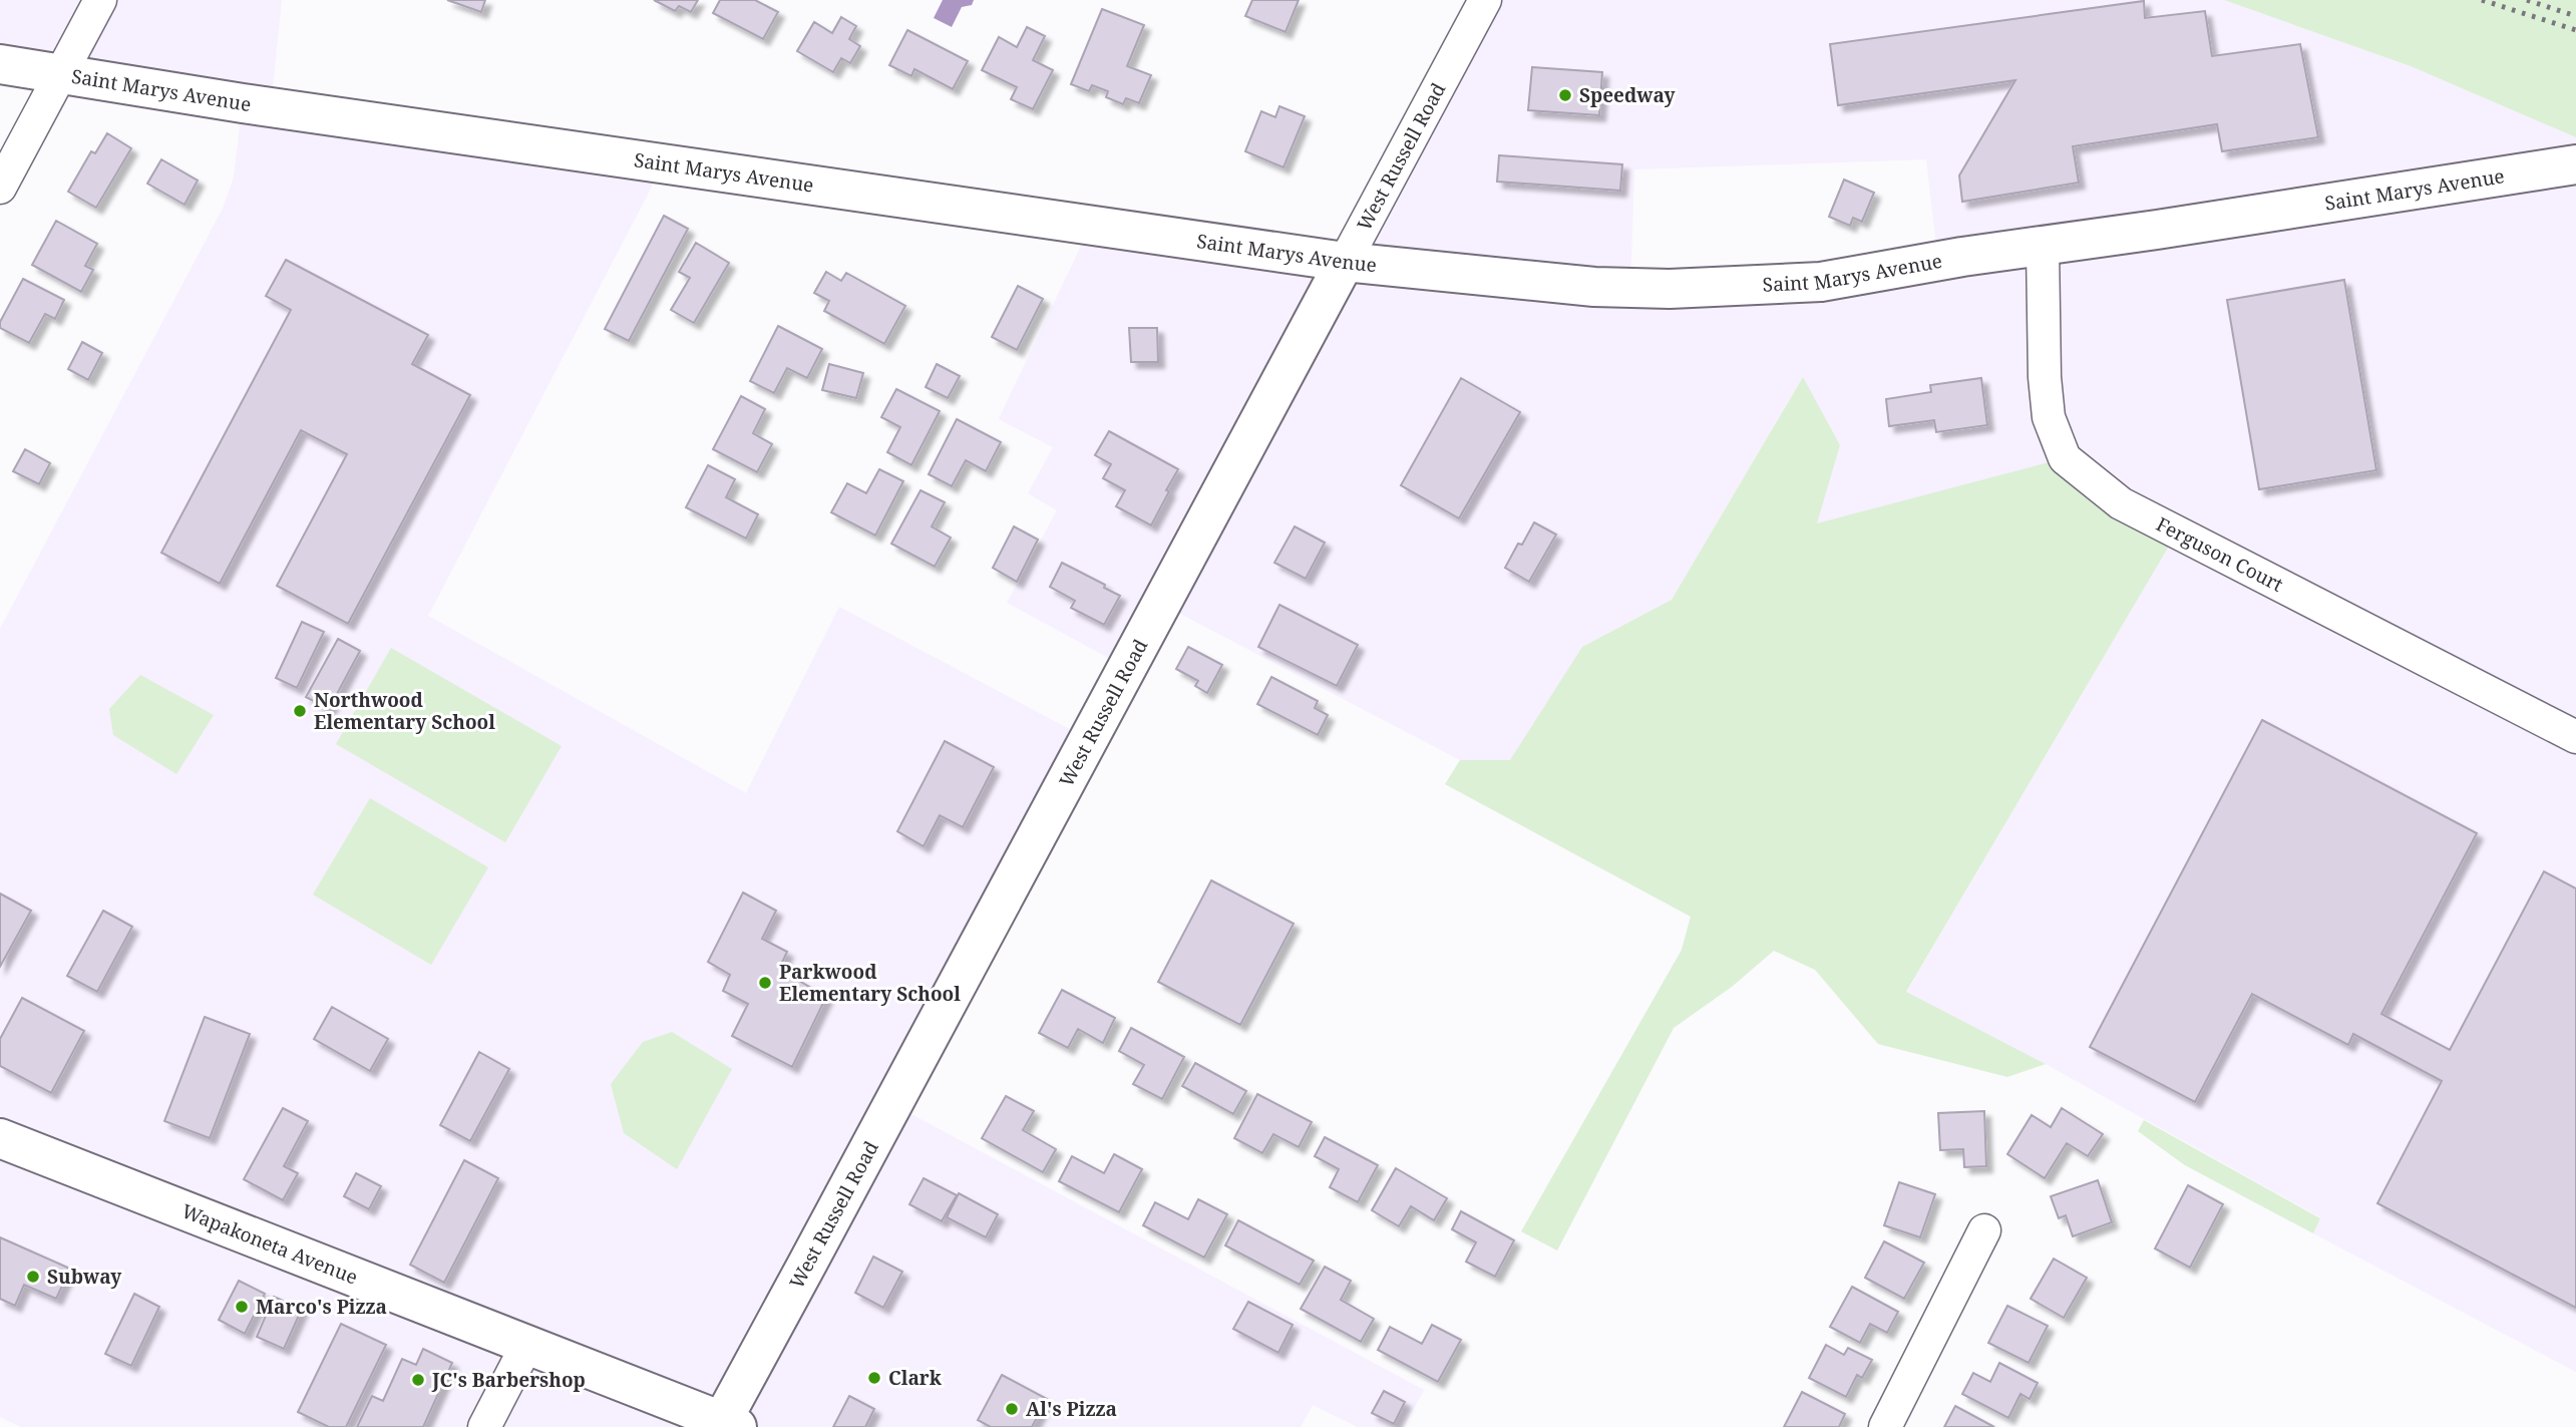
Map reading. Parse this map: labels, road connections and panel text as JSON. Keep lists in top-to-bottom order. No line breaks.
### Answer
{"streets":{"main road":["Saint Marys Avenue","West Russell Road","Wapakoneta Avenue"],"street":["Ferguson Court"]},"crossings":[["Saint Marys Avenue","West Russell Road"],["Saint Marys Avenue","Ferguson Court"],["West Russell Road","Wapakoneta Avenue"]],"places":["Speedway","Northwood Elementary School","Parkwood Elementary School","Subway","Marco's Pizza","Clark","JC's Barbershop","Al's Pizza"]}
